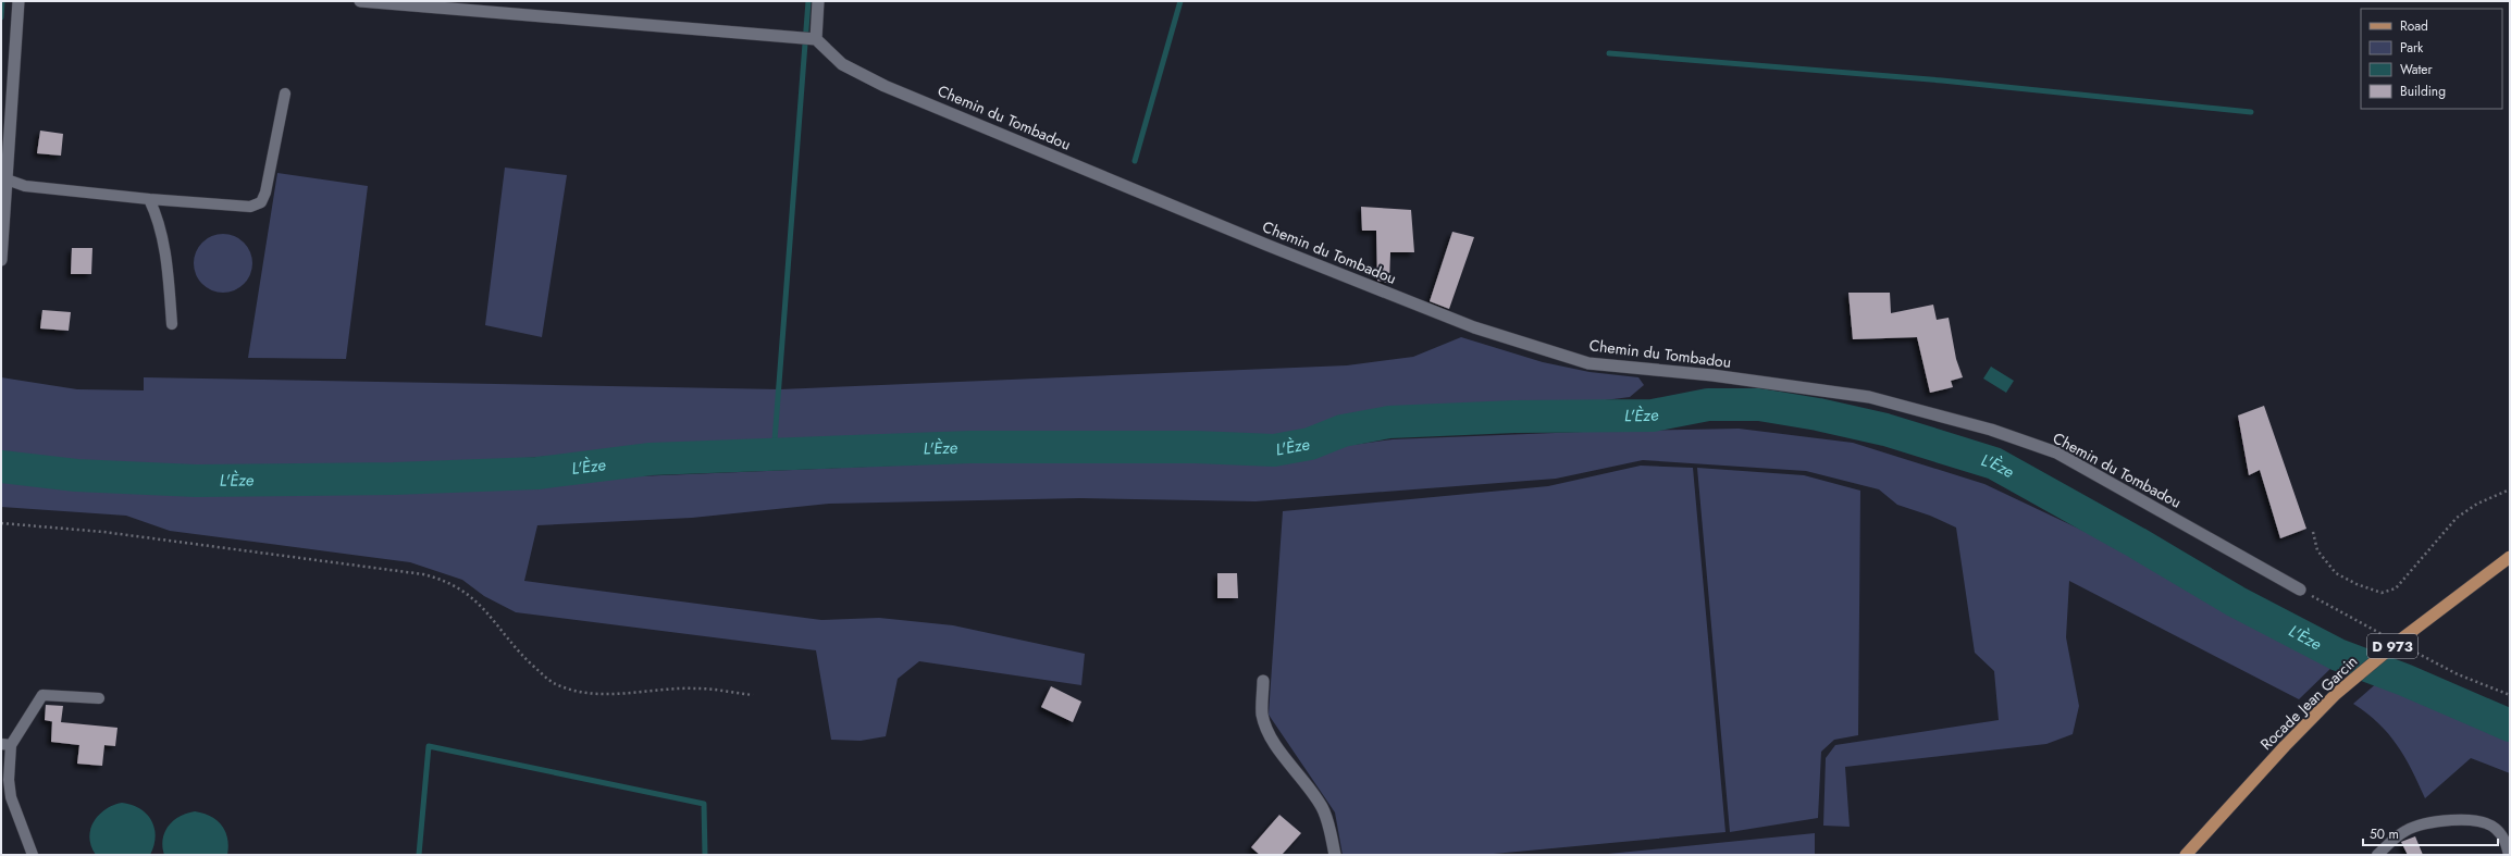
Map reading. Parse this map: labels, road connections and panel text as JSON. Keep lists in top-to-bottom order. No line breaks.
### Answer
{"streets":{"main road":["D 973","Rocade Jean Garcin"],"street":["Chemin du Tombadou"]},"water":["L'Èze"],"legend":["Road","Park","Water","Building"],"scale_bar":"50 m"}
